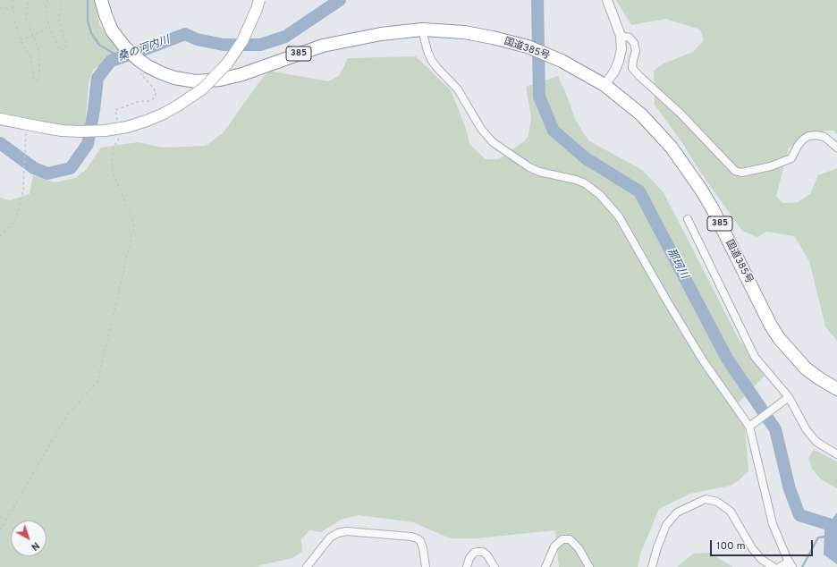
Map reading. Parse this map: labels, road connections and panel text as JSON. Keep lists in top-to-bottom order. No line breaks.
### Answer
{"streets":{"highway":["国道385号","385"]},"water":["桑の河内川","那珂川"],"scale_bar":"100 m","north":"bottom right"}
